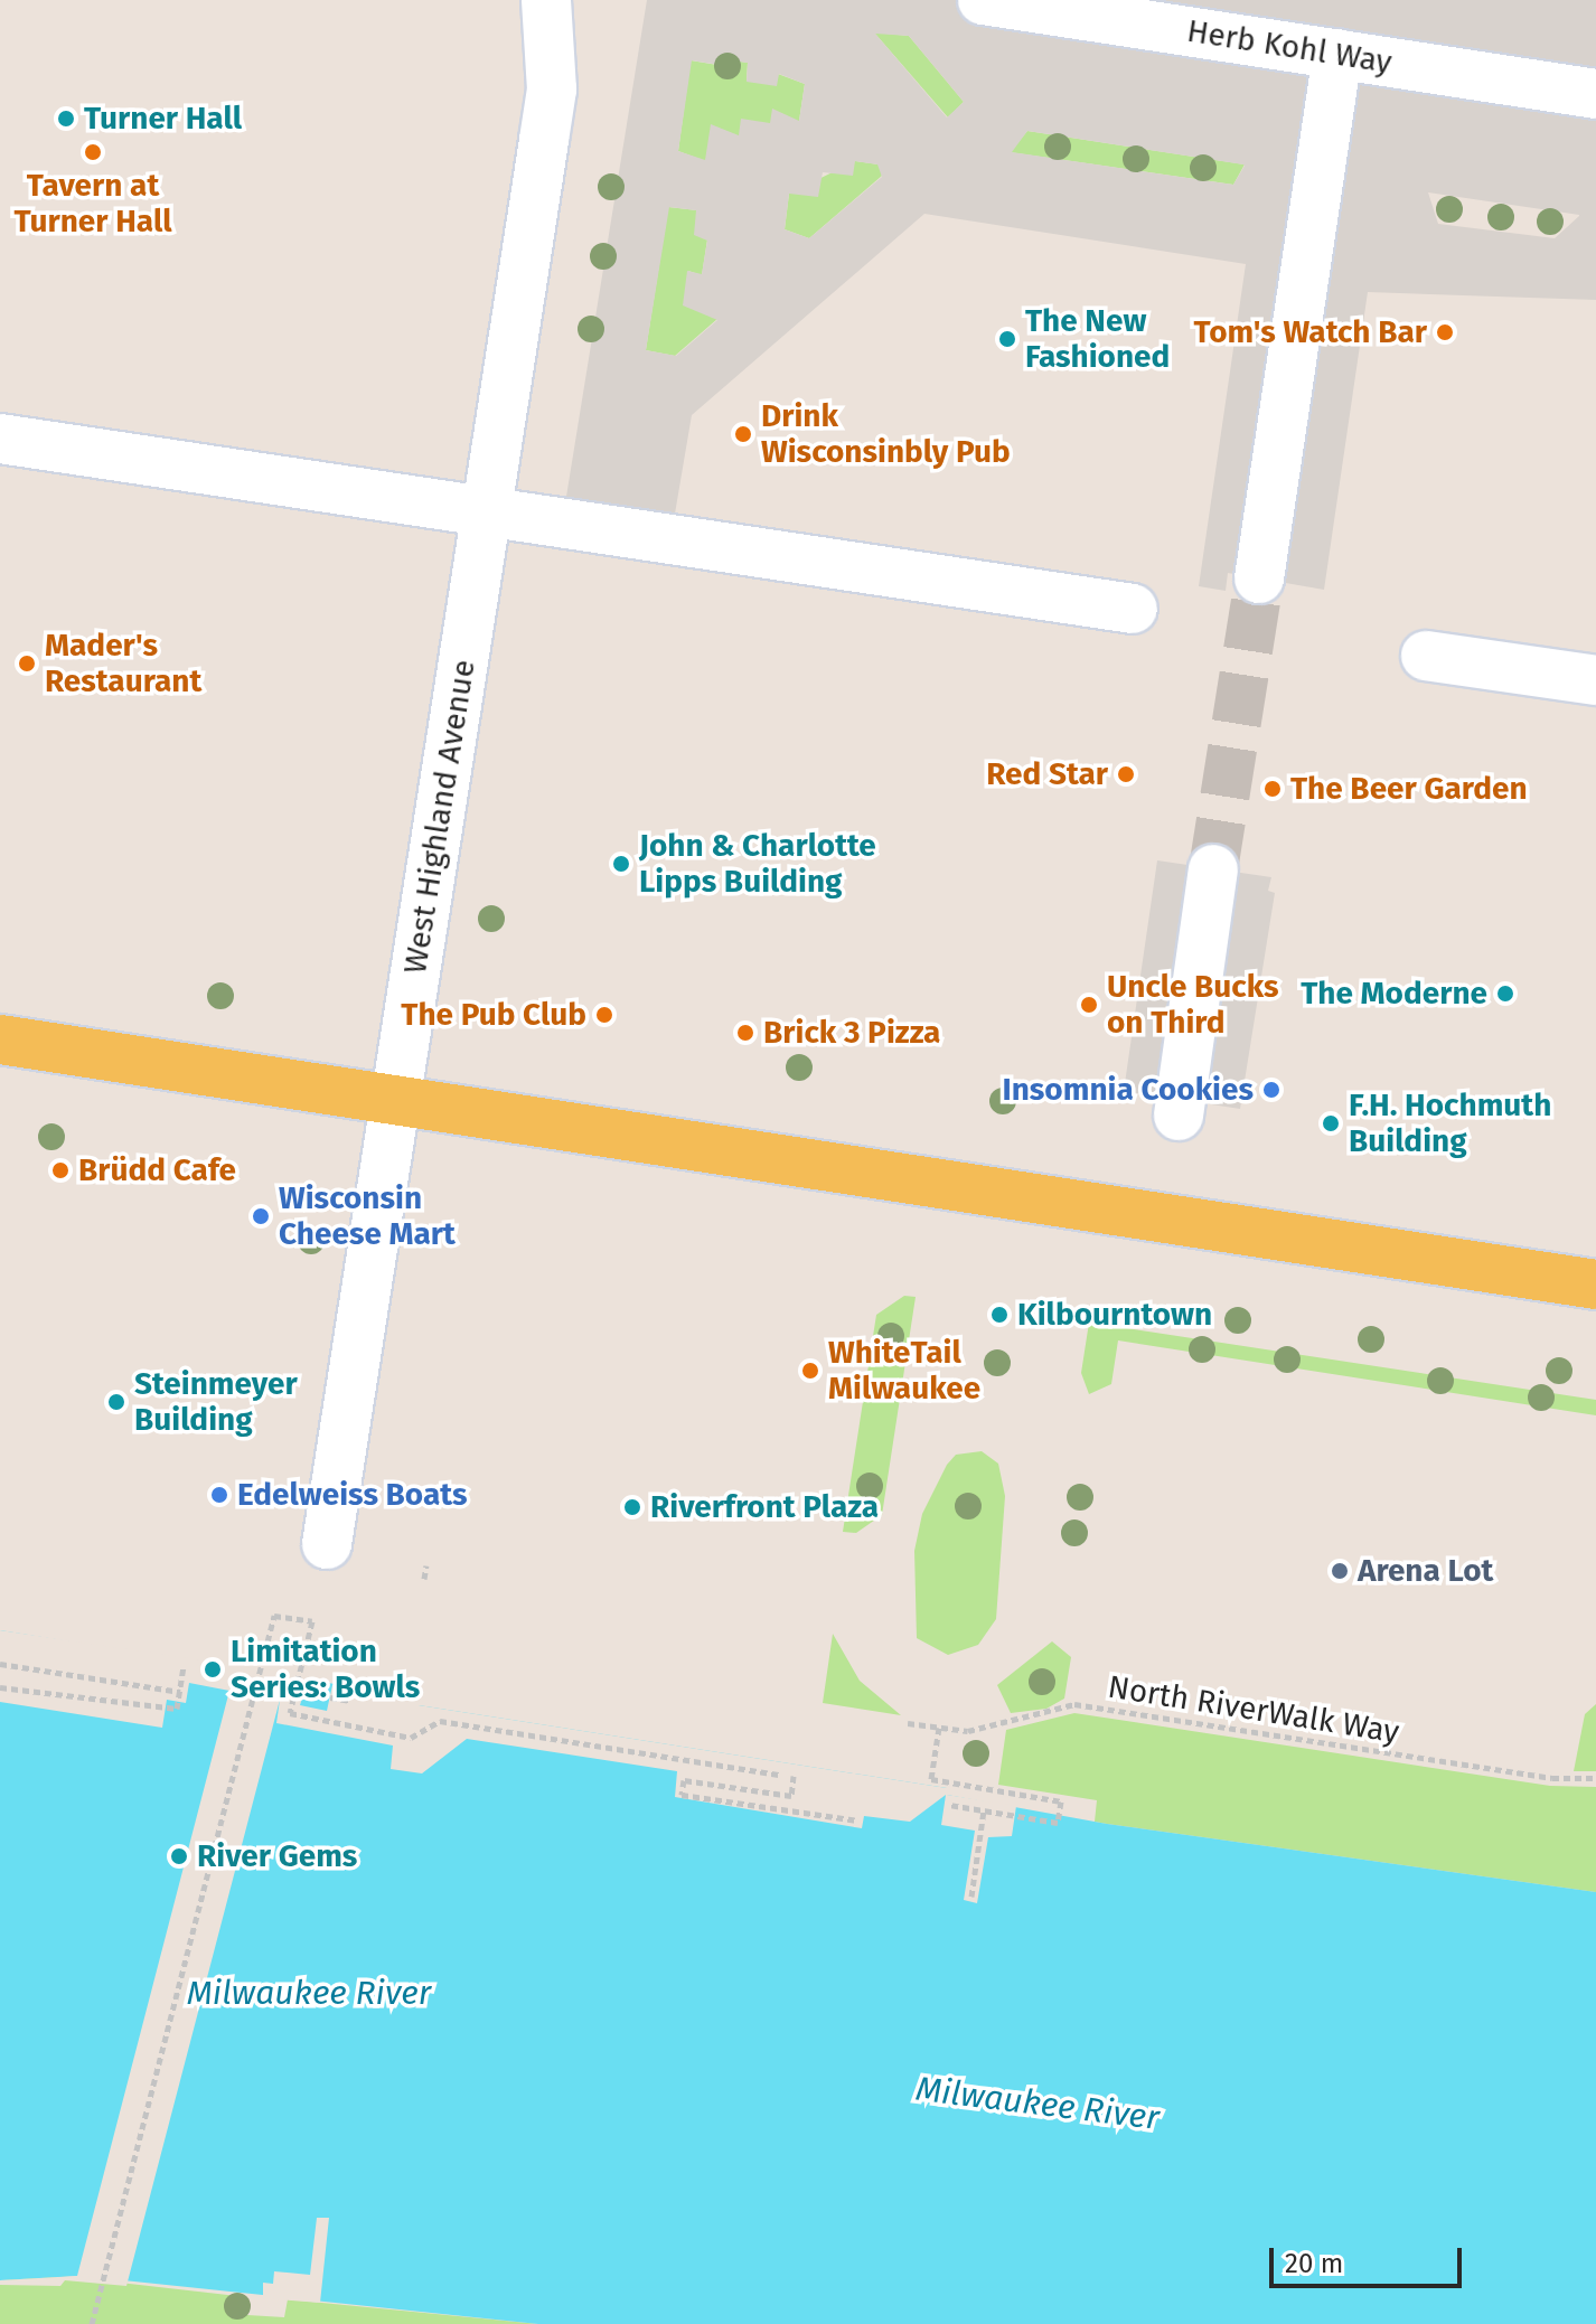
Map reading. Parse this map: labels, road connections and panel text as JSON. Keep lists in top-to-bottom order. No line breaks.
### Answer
{"streets":{"street":["Herb Kohl Way","West Highland Avenue"],"path":["North RiverWalk Way"]},"water":["Milwaukee River"],"places":["Turner Hall","Tavern at Turner Hall","Tom's Watch Bar","The New Fashioned","Drink Wisconsinbly Pub","Mader's Restaurant","Red Star","The Beer Garden","John & Charlotte Lipps Building","The Moderne","Uncle Bucks on Third","The Pub Club","Brick 3 Pizza","Insomnia Cookies","F.H. Hochmuth Building","Brüdd Cafe","Wisconsin Cheese Mart","Kilbourntown","WhiteTail Milwaukee","Steinmeyer Building","Edelweiss Boats","Riverfront Plaza","Arena Lot","Limitation Series: Bowls","River Gems"],"scale_bar":"20 m"}
